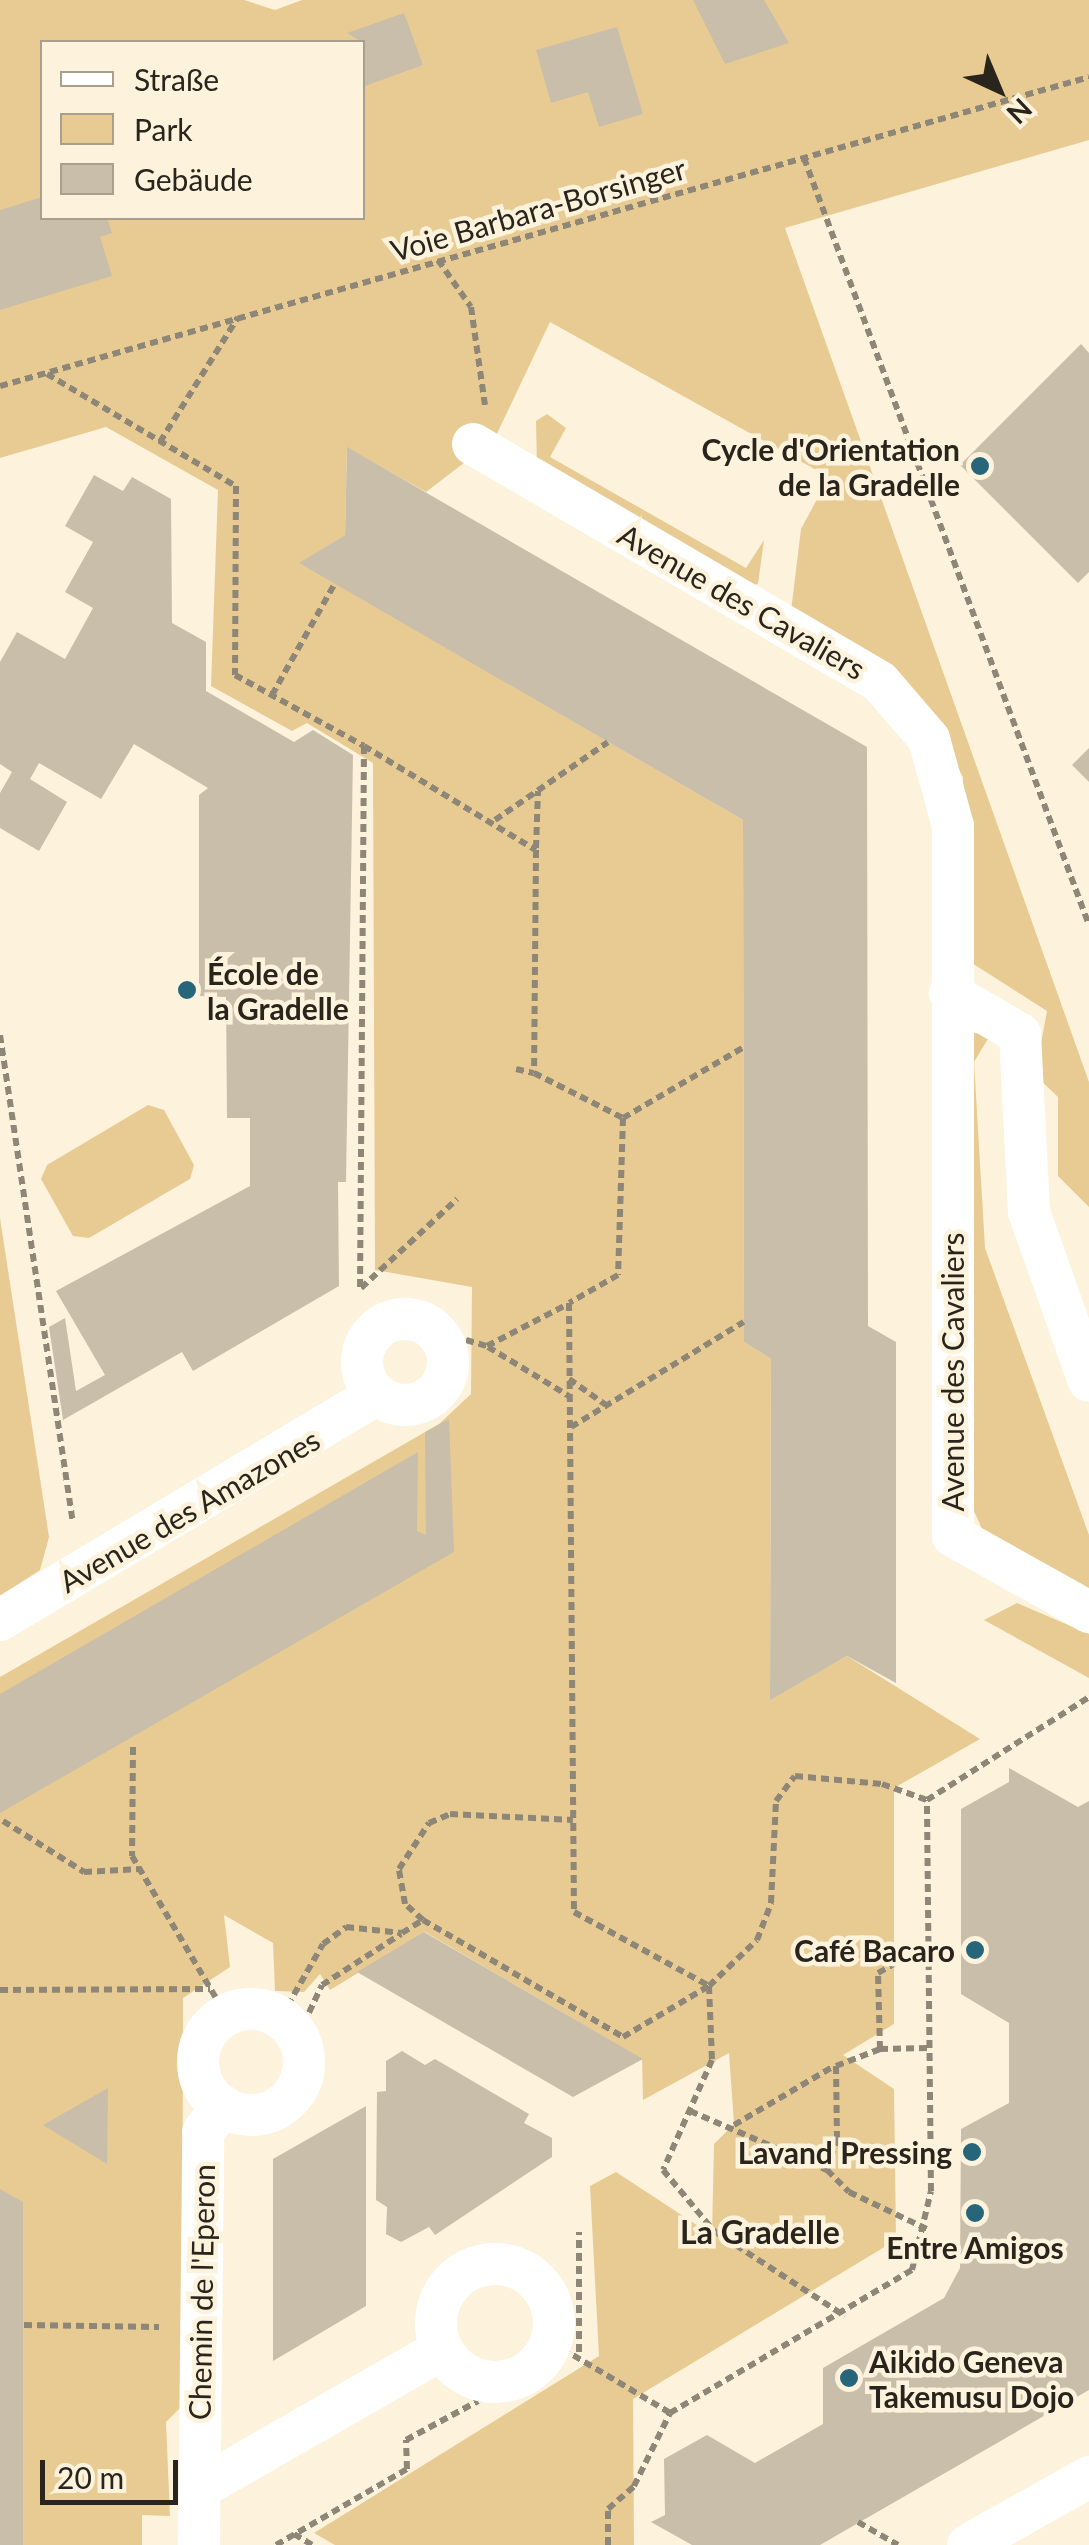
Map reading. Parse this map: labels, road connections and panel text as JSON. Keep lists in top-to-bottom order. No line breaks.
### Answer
{"streets":{"street":["Avenue des Cavaliers","Avenue des Amazones","Chemin de l'Eperon"],"path":["Voie Barbara-Borsinger"]},"districts":["La Gradelle"],"places":["Cycle d'Orientation de la Gradelle","École de la Gradelle","Café Bacaro","Lavand Pressing","Entre Amigos","Aikido Geneva Takemusu Dojo"],"legend":["Straße","Park","Gebäude"],"scale_bar":"20 m","north":"bottom right"}
